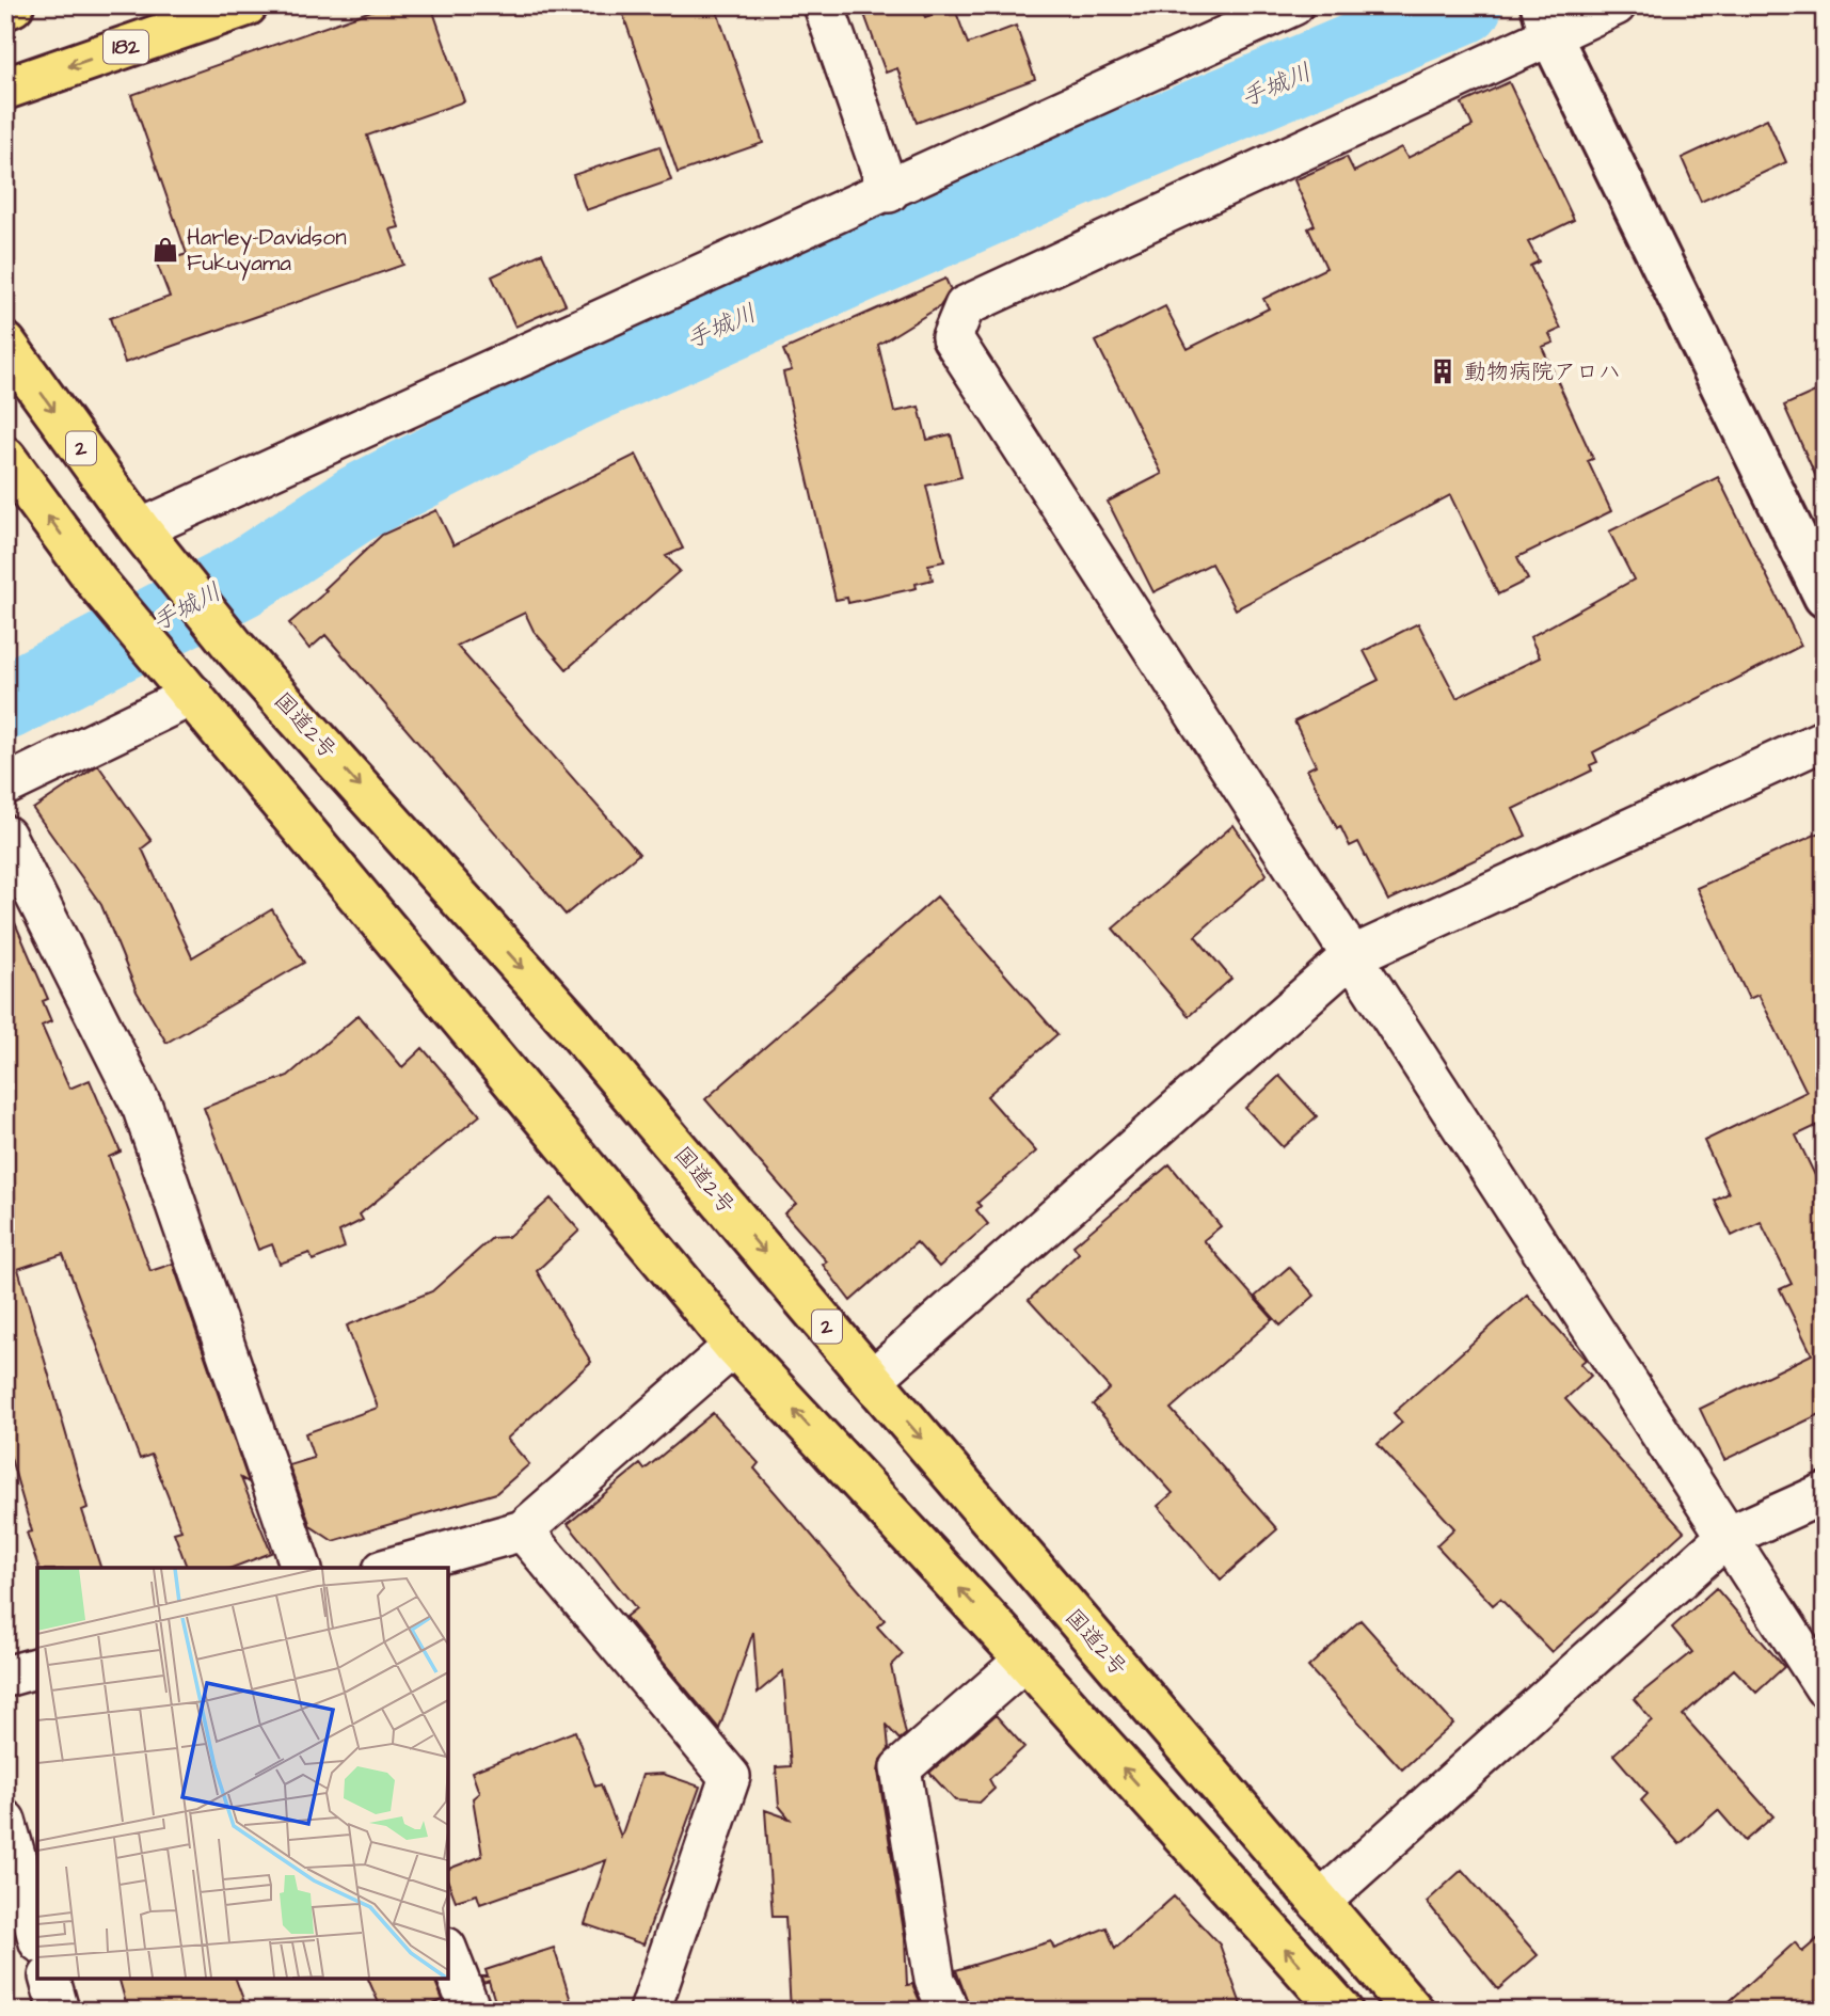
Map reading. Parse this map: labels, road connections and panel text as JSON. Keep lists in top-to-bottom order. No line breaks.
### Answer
{"streets":{"highway":["182","2","国道2号"]},"water":["手城川"],"places":{"shop":["Harley-Davidson Fukuyama"],"building":["動物病院アロハ"]}}
